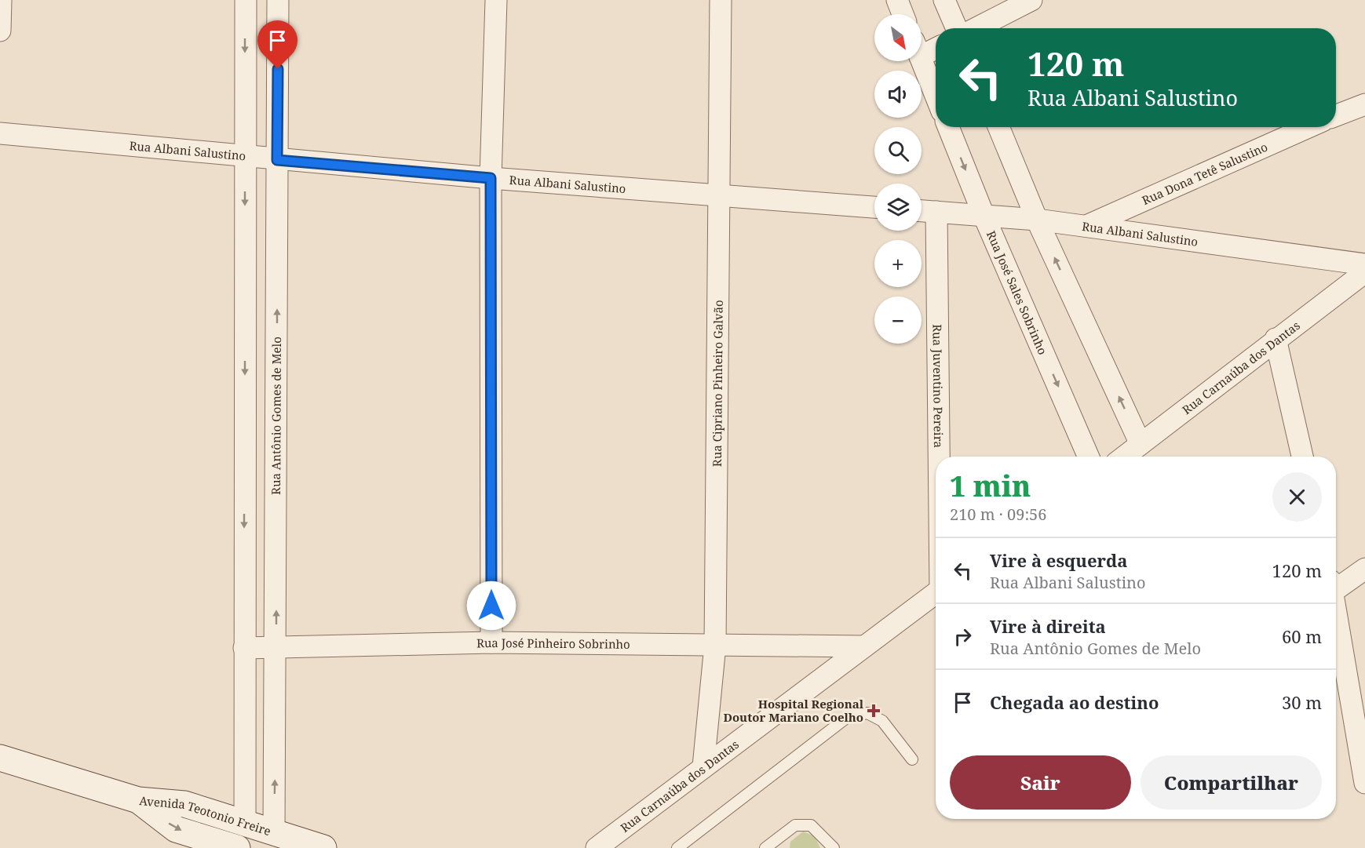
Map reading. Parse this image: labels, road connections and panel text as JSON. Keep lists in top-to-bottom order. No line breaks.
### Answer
{"streets":{"main road":["Avenida Teotonio Freire"],"street":["Rua Albani Salustino","Rua Dona Tetê Salustino","Rua José Sales Sobrinho","Rua Carnaúba dos Dantas","Rua Cipriano Pinheiro Galvão","Rua Juventino Pereira","Rua Antônio Gomes de Melo","Rua José Pinheiro Sobrinho"]},"crossings":[["Rua Albani Salustino","Rua Dona Tetê Salustino"],["Rua Albani Salustino","Rua José Sales Sobrinho"],["Rua Albani Salustino","Rua Cipriano Pinheiro Galvão"],["Rua Albani Salustino","Rua Juventino Pereira"],["Rua Albani Salustino","Rua Antônio Gomes de Melo"],["Rua Carnaúba dos Dantas","Rua Cipriano Pinheiro Galvão"],["Rua Carnaúba dos Dantas","Rua José Pinheiro Sobrinho"],["Rua Cipriano Pinheiro Galvão","Rua José Pinheiro Sobrinho"],["Rua Antônio Gomes de Melo","Rua José Pinheiro Sobrinho"],["Rua Antônio Gomes de Melo","Avenida Teotonio Freire"]],"places":{"health":["Hospital Regional Doutor Mariano Coelho"]},"north":"bottom right","page":{"map_buttons":["+","−"],"turn":["120 m","Rua Albani Salustino"],"heading":["1 min","210 m · 09:56"],"list":[{"name":"Vire à esquerda","note":"Rua Albani Salustino","value":"120 m"},{"name":"Vire à direita","note":"Rua Antônio Gomes de Melo","value":"60 m"},{"name":"Chegada ao destino","value":"30 m"}],"buttons":["Sair","Compartilhar"]}}
